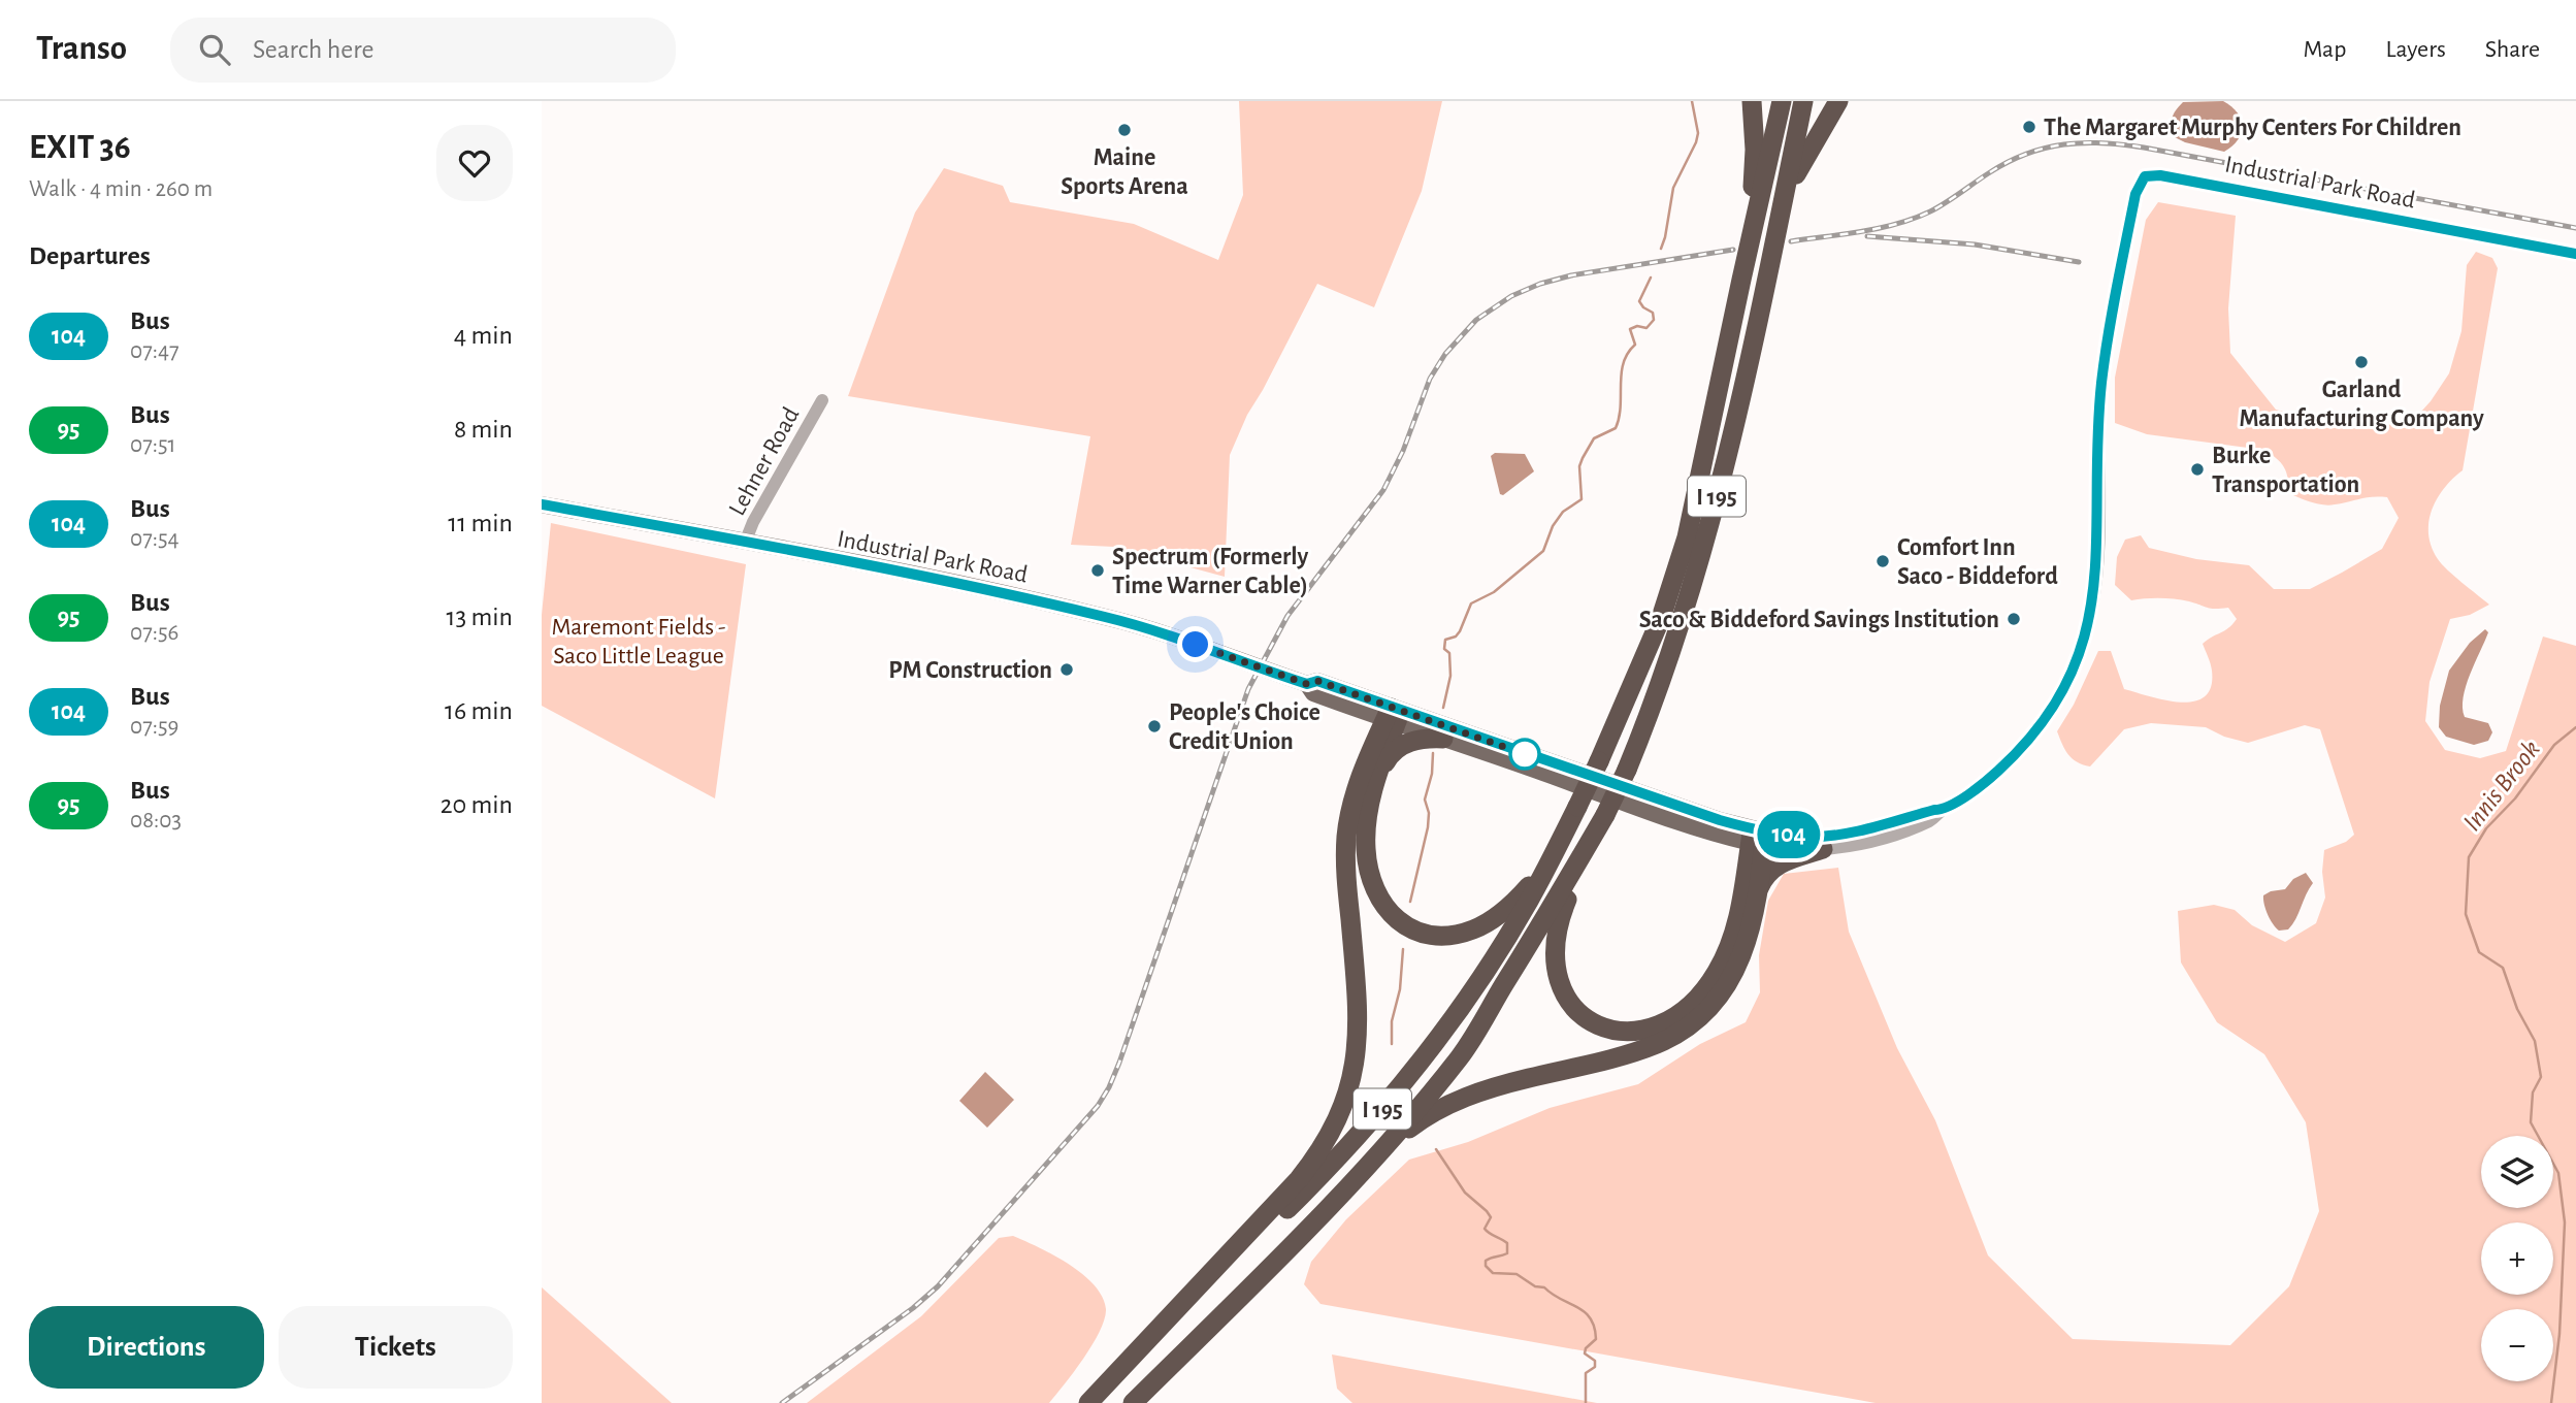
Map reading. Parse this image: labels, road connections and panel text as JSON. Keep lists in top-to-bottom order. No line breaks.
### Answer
{"streets":{"highway":["I 195"],"main road":["Industrial Park Road"],"street":["Lehner Road"]},"crossings":[["Industrial Park Road","Lehner Road"]],"water":["Innis Brook"],"parks":["Maremont Fields - Saco Little League"],"places":["The Margaret Murphy Centers For Children","Maine Sports Arena","Garland Manufacturing Company","Burke Transportation","Comfort Inn Saco - Biddeford","Spectrum (Formerly Time Warner Cable)","Saco & Biddeford Savings Institution","PM Construction","People's Choice Credit Union"],"lines":["bus line 104"],"page":{"header":"Transo","search":"Search here","nav":["Map","Layers","Share"],"heading":[["EXIT 36","Walk · 4 min · 260 m"],"Departures"],"on_map":"104","list":[{"mark":"104","name":"Bus","note":"07:47","value":"4 min"},{"mark":"95","name":"Bus","note":"07:51","value":"8 min"},{"mark":"104","name":"Bus","note":"07:54","value":"11 min"},{"mark":"95","name":"Bus","note":"07:56","value":"13 min"},{"mark":"104","name":"Bus","note":"07:59","value":"16 min"},{"mark":"95","name":"Bus","note":"08:03","value":"20 min"}],"map_buttons":["+","−"],"buttons":["Directions","Tickets"]}}
